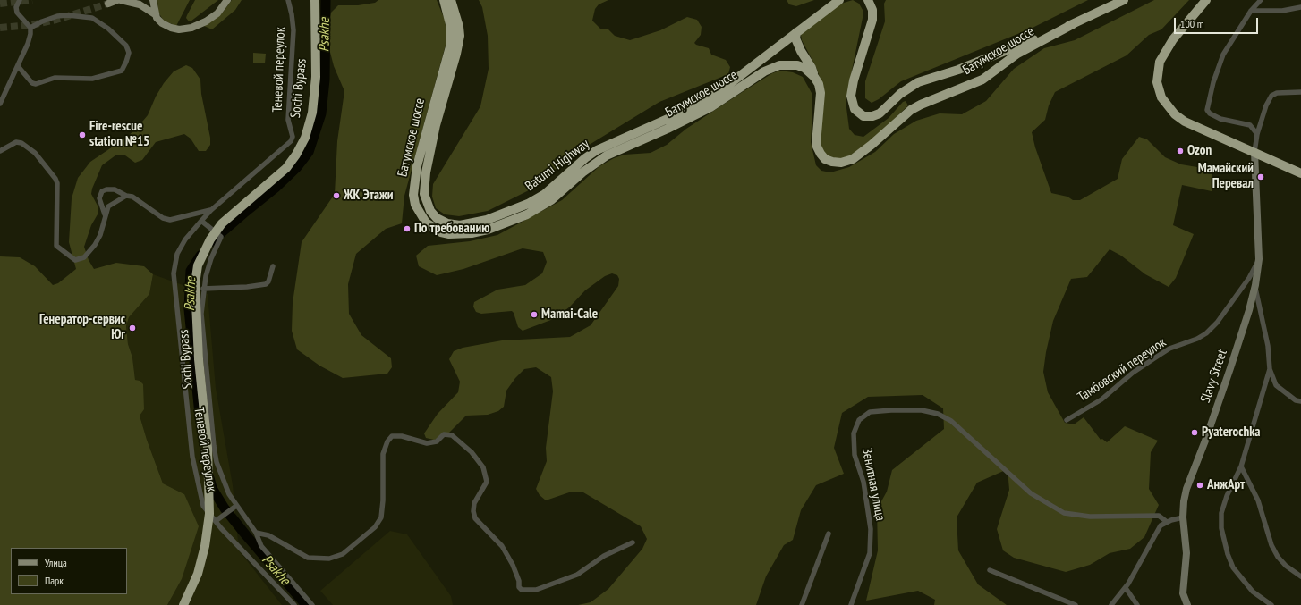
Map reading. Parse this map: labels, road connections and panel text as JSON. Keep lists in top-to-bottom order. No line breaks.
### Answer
{"streets":{"highway":["Батумское шоссе","Sochi Bypass","Batumi Highway"],"street":["Теневой переулок","Тамбовский переулок","Slavy Street","Зенитная улица"]},"crossings":[["Тамбовский переулок","Slavy Street"]],"water":["Psakhe"],"places":["Fire-rescue station №15","Ozon","Мамайский Перевал","ЖК Этажи","По требованию","Mamai-Cale","Генератор-сервис Юг","Pyaterochka","АнжАрт"],"legend":["Улица","Парк"],"scale_bar":"100 m"}
